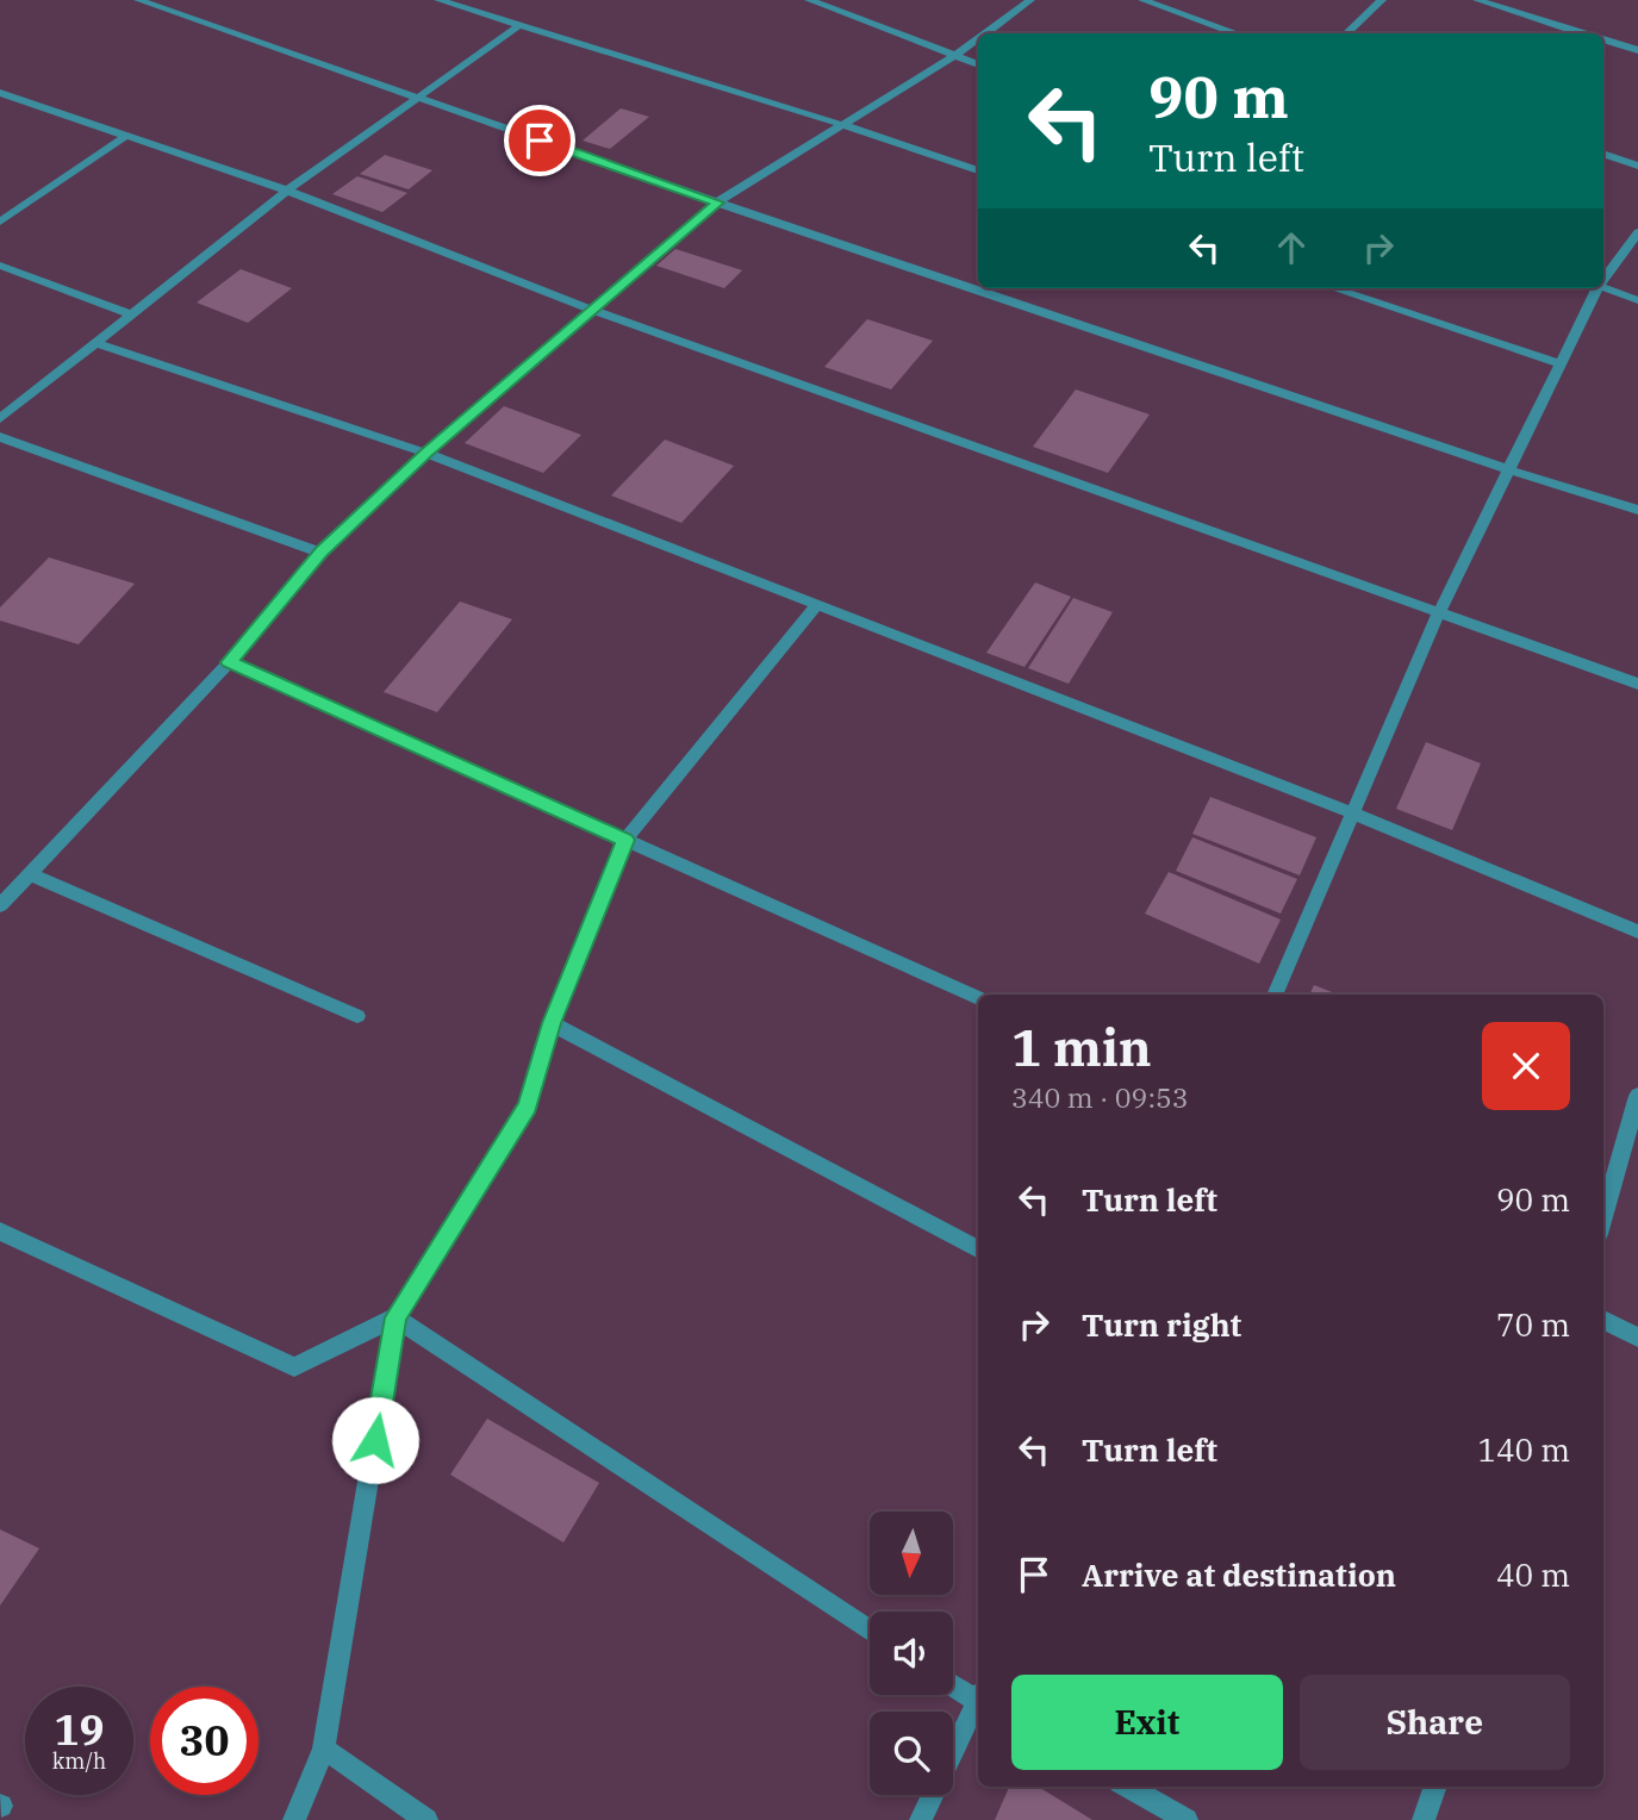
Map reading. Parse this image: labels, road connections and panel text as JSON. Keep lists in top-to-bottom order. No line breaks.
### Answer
{"north":"bottom","page":{"turn":["90 m","Turn left"],"heading":["1 min","340 m · 09:53"],"list":[{"name":"Turn left","value":"90 m"},{"name":"Turn right","value":"70 m"},{"name":"Turn left","value":"140 m"},{"name":"Arrive at destination","value":"40 m"}],"buttons":["Exit","Share"],"speed":"19 km/h","limit":"30"}}
